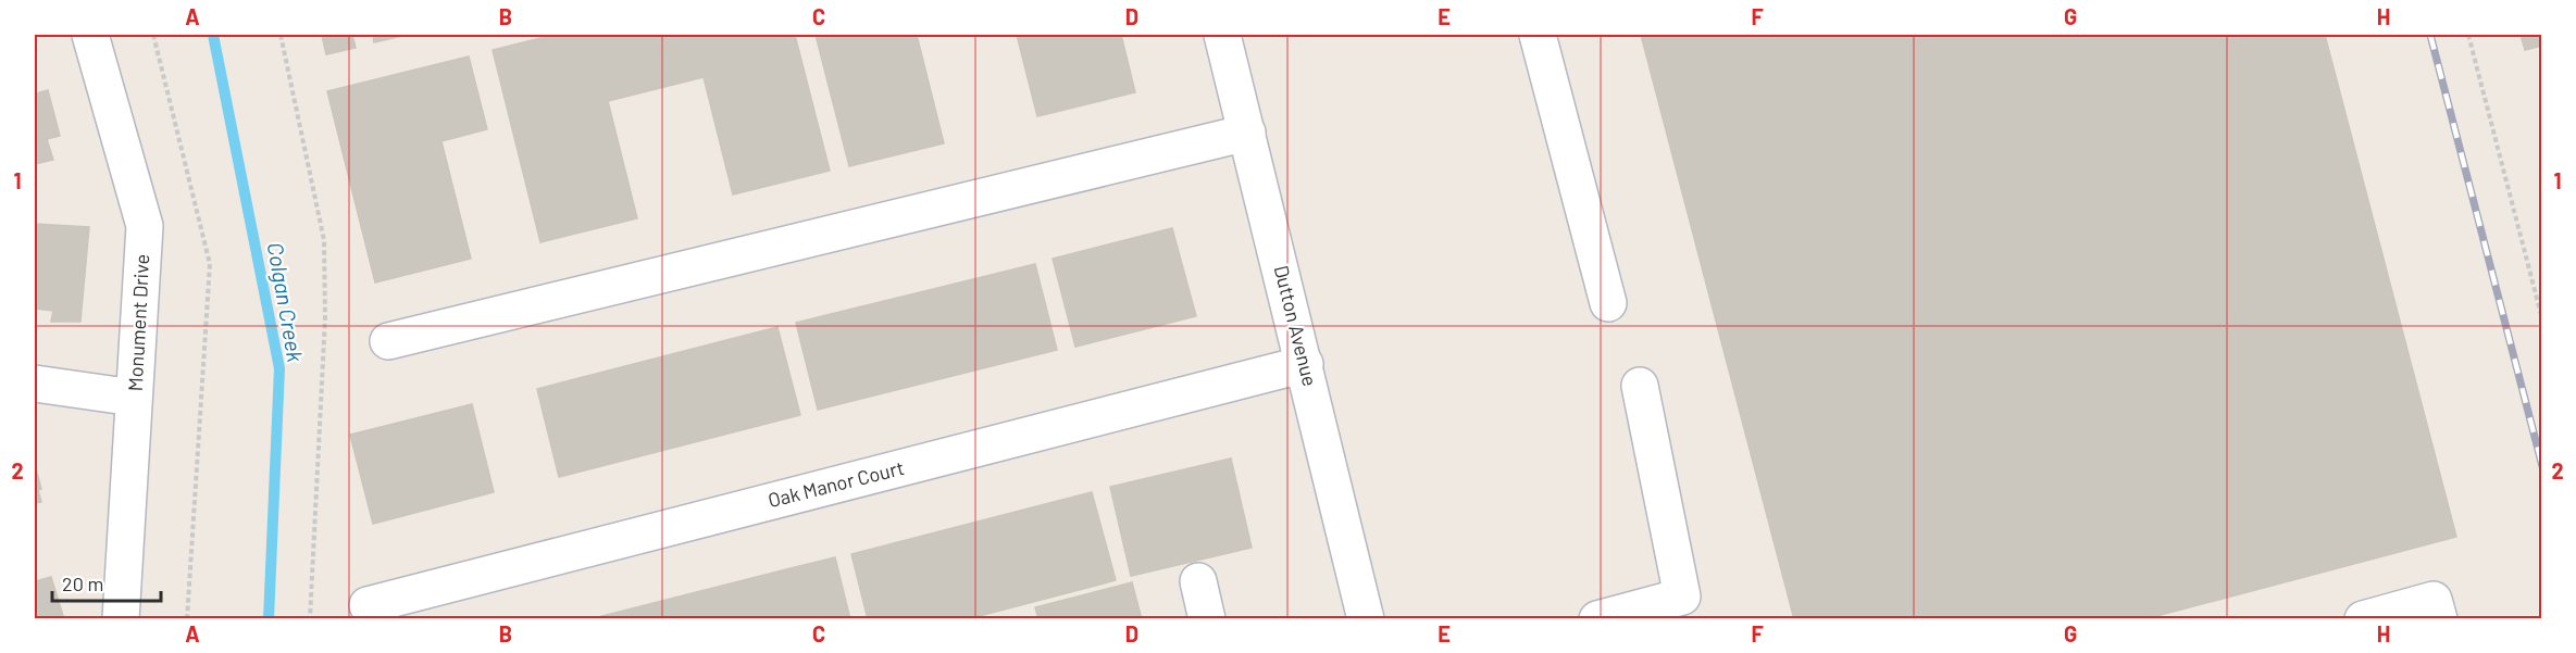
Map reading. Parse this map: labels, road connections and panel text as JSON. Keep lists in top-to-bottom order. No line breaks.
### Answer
{"streets":{"street":["Monument Drive","Dutton Avenue","Oak Manor Court"]},"crossings":[["Dutton Avenue","Oak Manor Court"]],"water":["Colgan Creek"],"scale_bar":"20 m","grid":{"columns":["A","B","C","D","E","F","G","H"],"rows":["1","2"]}}
